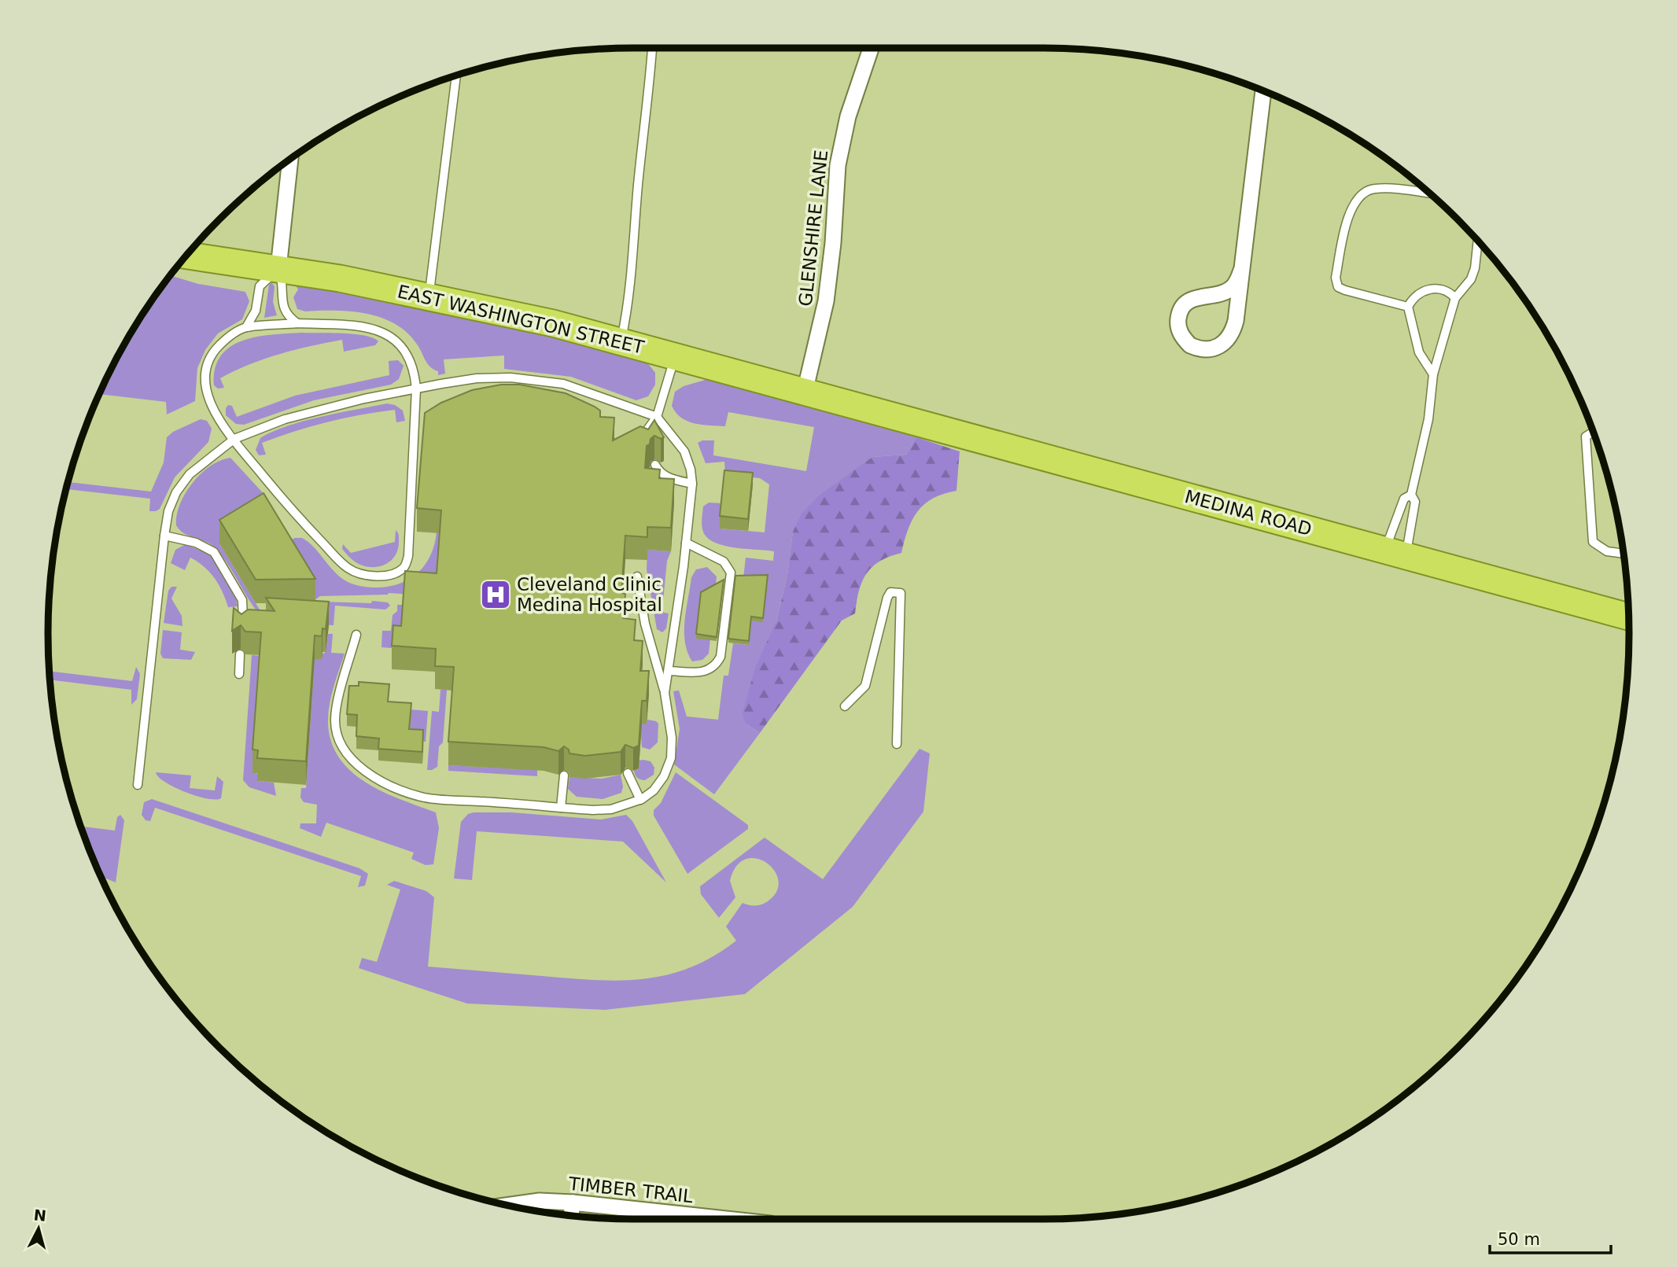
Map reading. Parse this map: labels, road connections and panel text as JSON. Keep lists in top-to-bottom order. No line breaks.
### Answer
{"streets":{"highway":["EAST WASHINGTON STREET","MEDINA ROAD"],"street":["GLENSHIRE LANE","TIMBER TRAIL"]},"crossings":[["GLENSHIRE LANE","EAST WASHINGTON STREET"],["EAST WASHINGTON STREET","MEDINA ROAD"]],"places":{"hospital":["Cleveland Clinic Medina Hospital"]},"scale_bar":"50 m","north":"top"}
